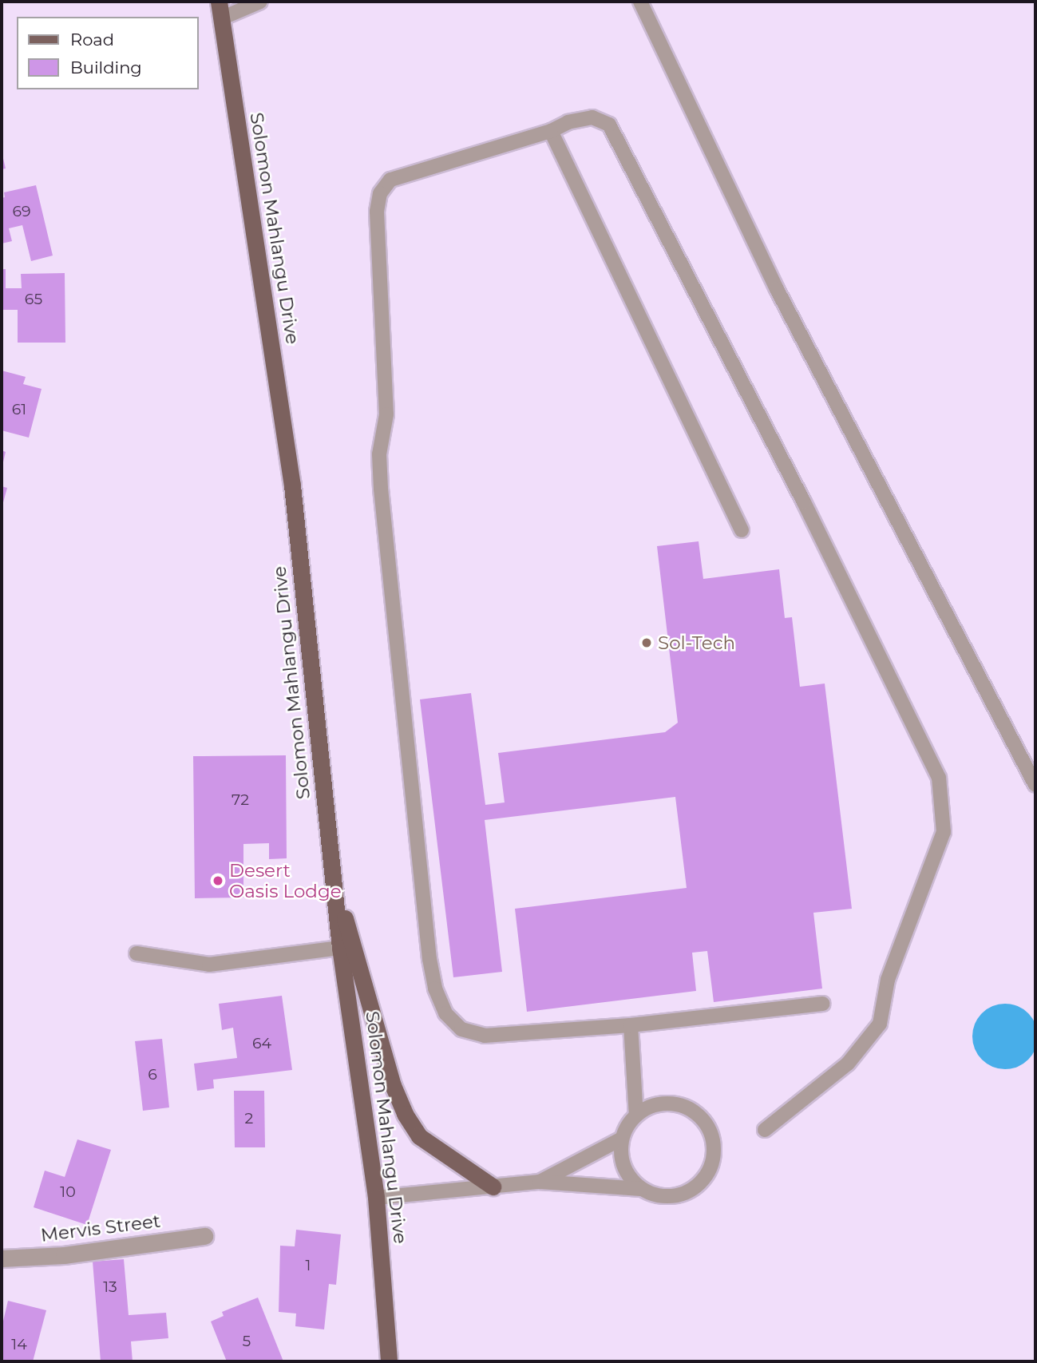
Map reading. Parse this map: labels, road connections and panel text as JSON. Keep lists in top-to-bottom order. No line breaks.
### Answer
{"streets":{"main road":["Solomon Mahlangu Drive"],"street":["Mervis Street"]},"places":["Sol-Tech","Desert Oasis Lodge"],"house_numbers":["69","65","61","72","64","6","2","10","1","13","5","14"],"legend":["Road","Building"]}
